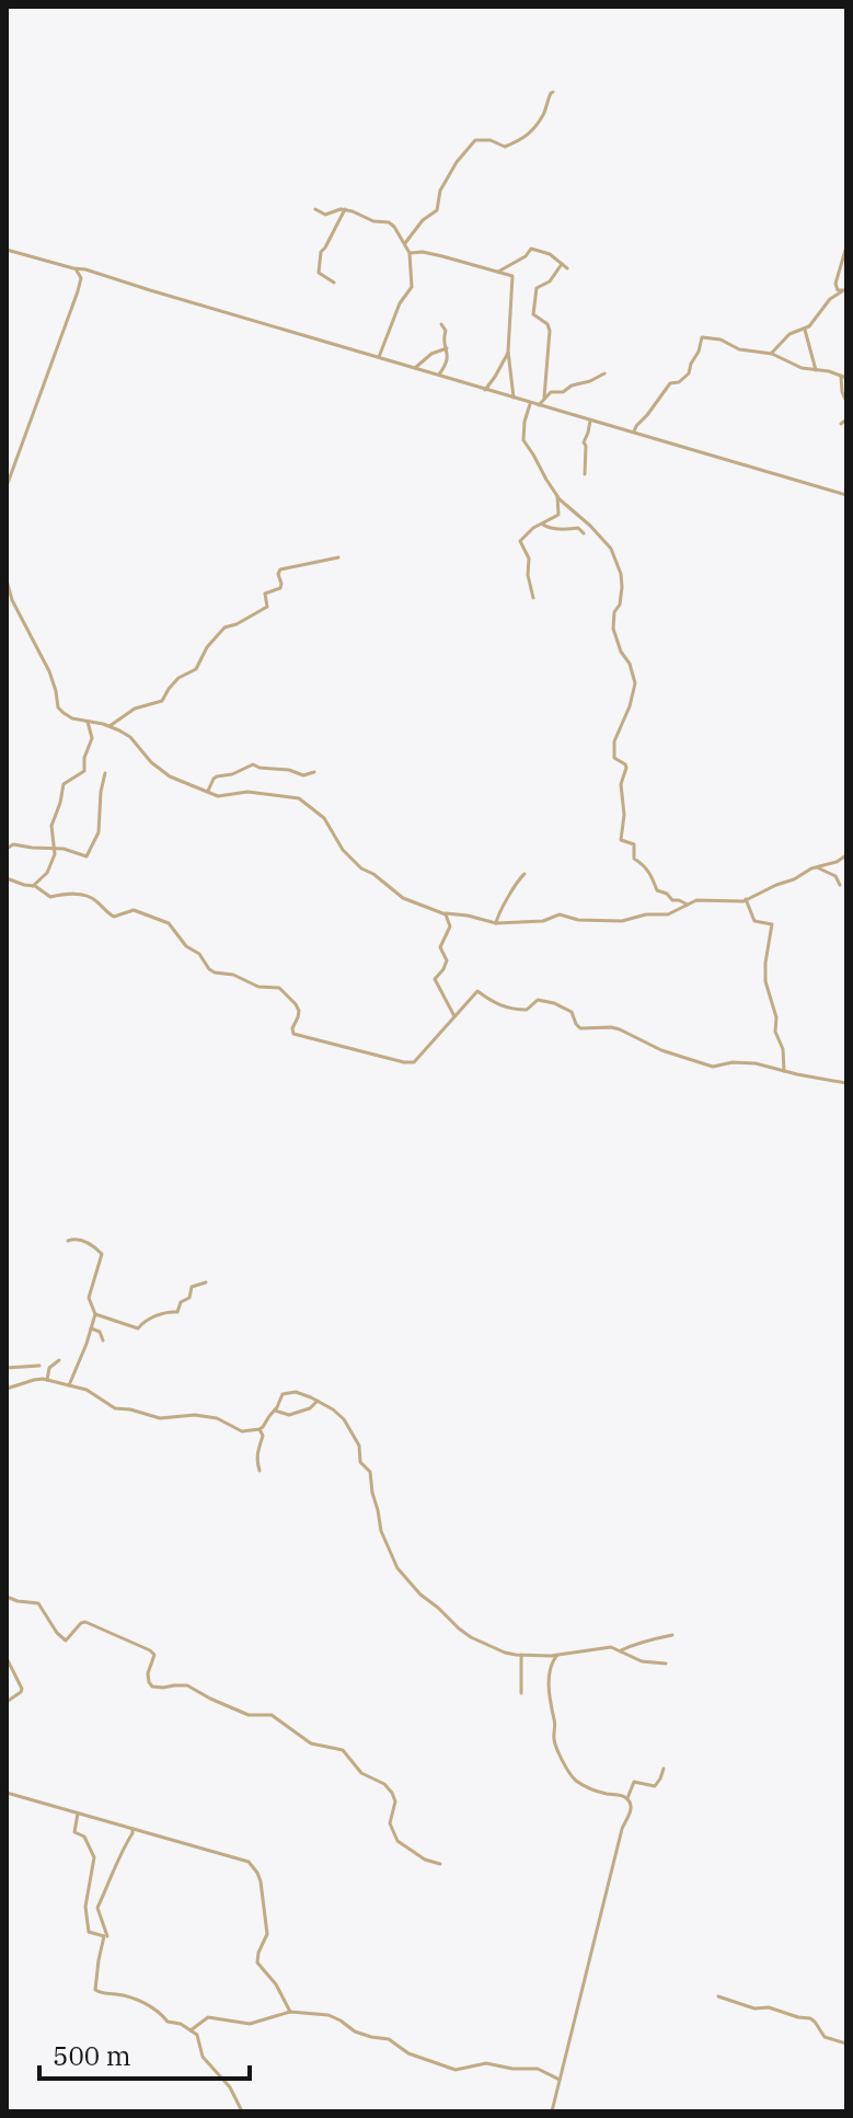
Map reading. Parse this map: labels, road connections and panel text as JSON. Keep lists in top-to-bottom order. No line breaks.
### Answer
{"scale_bar":"500 m"}
